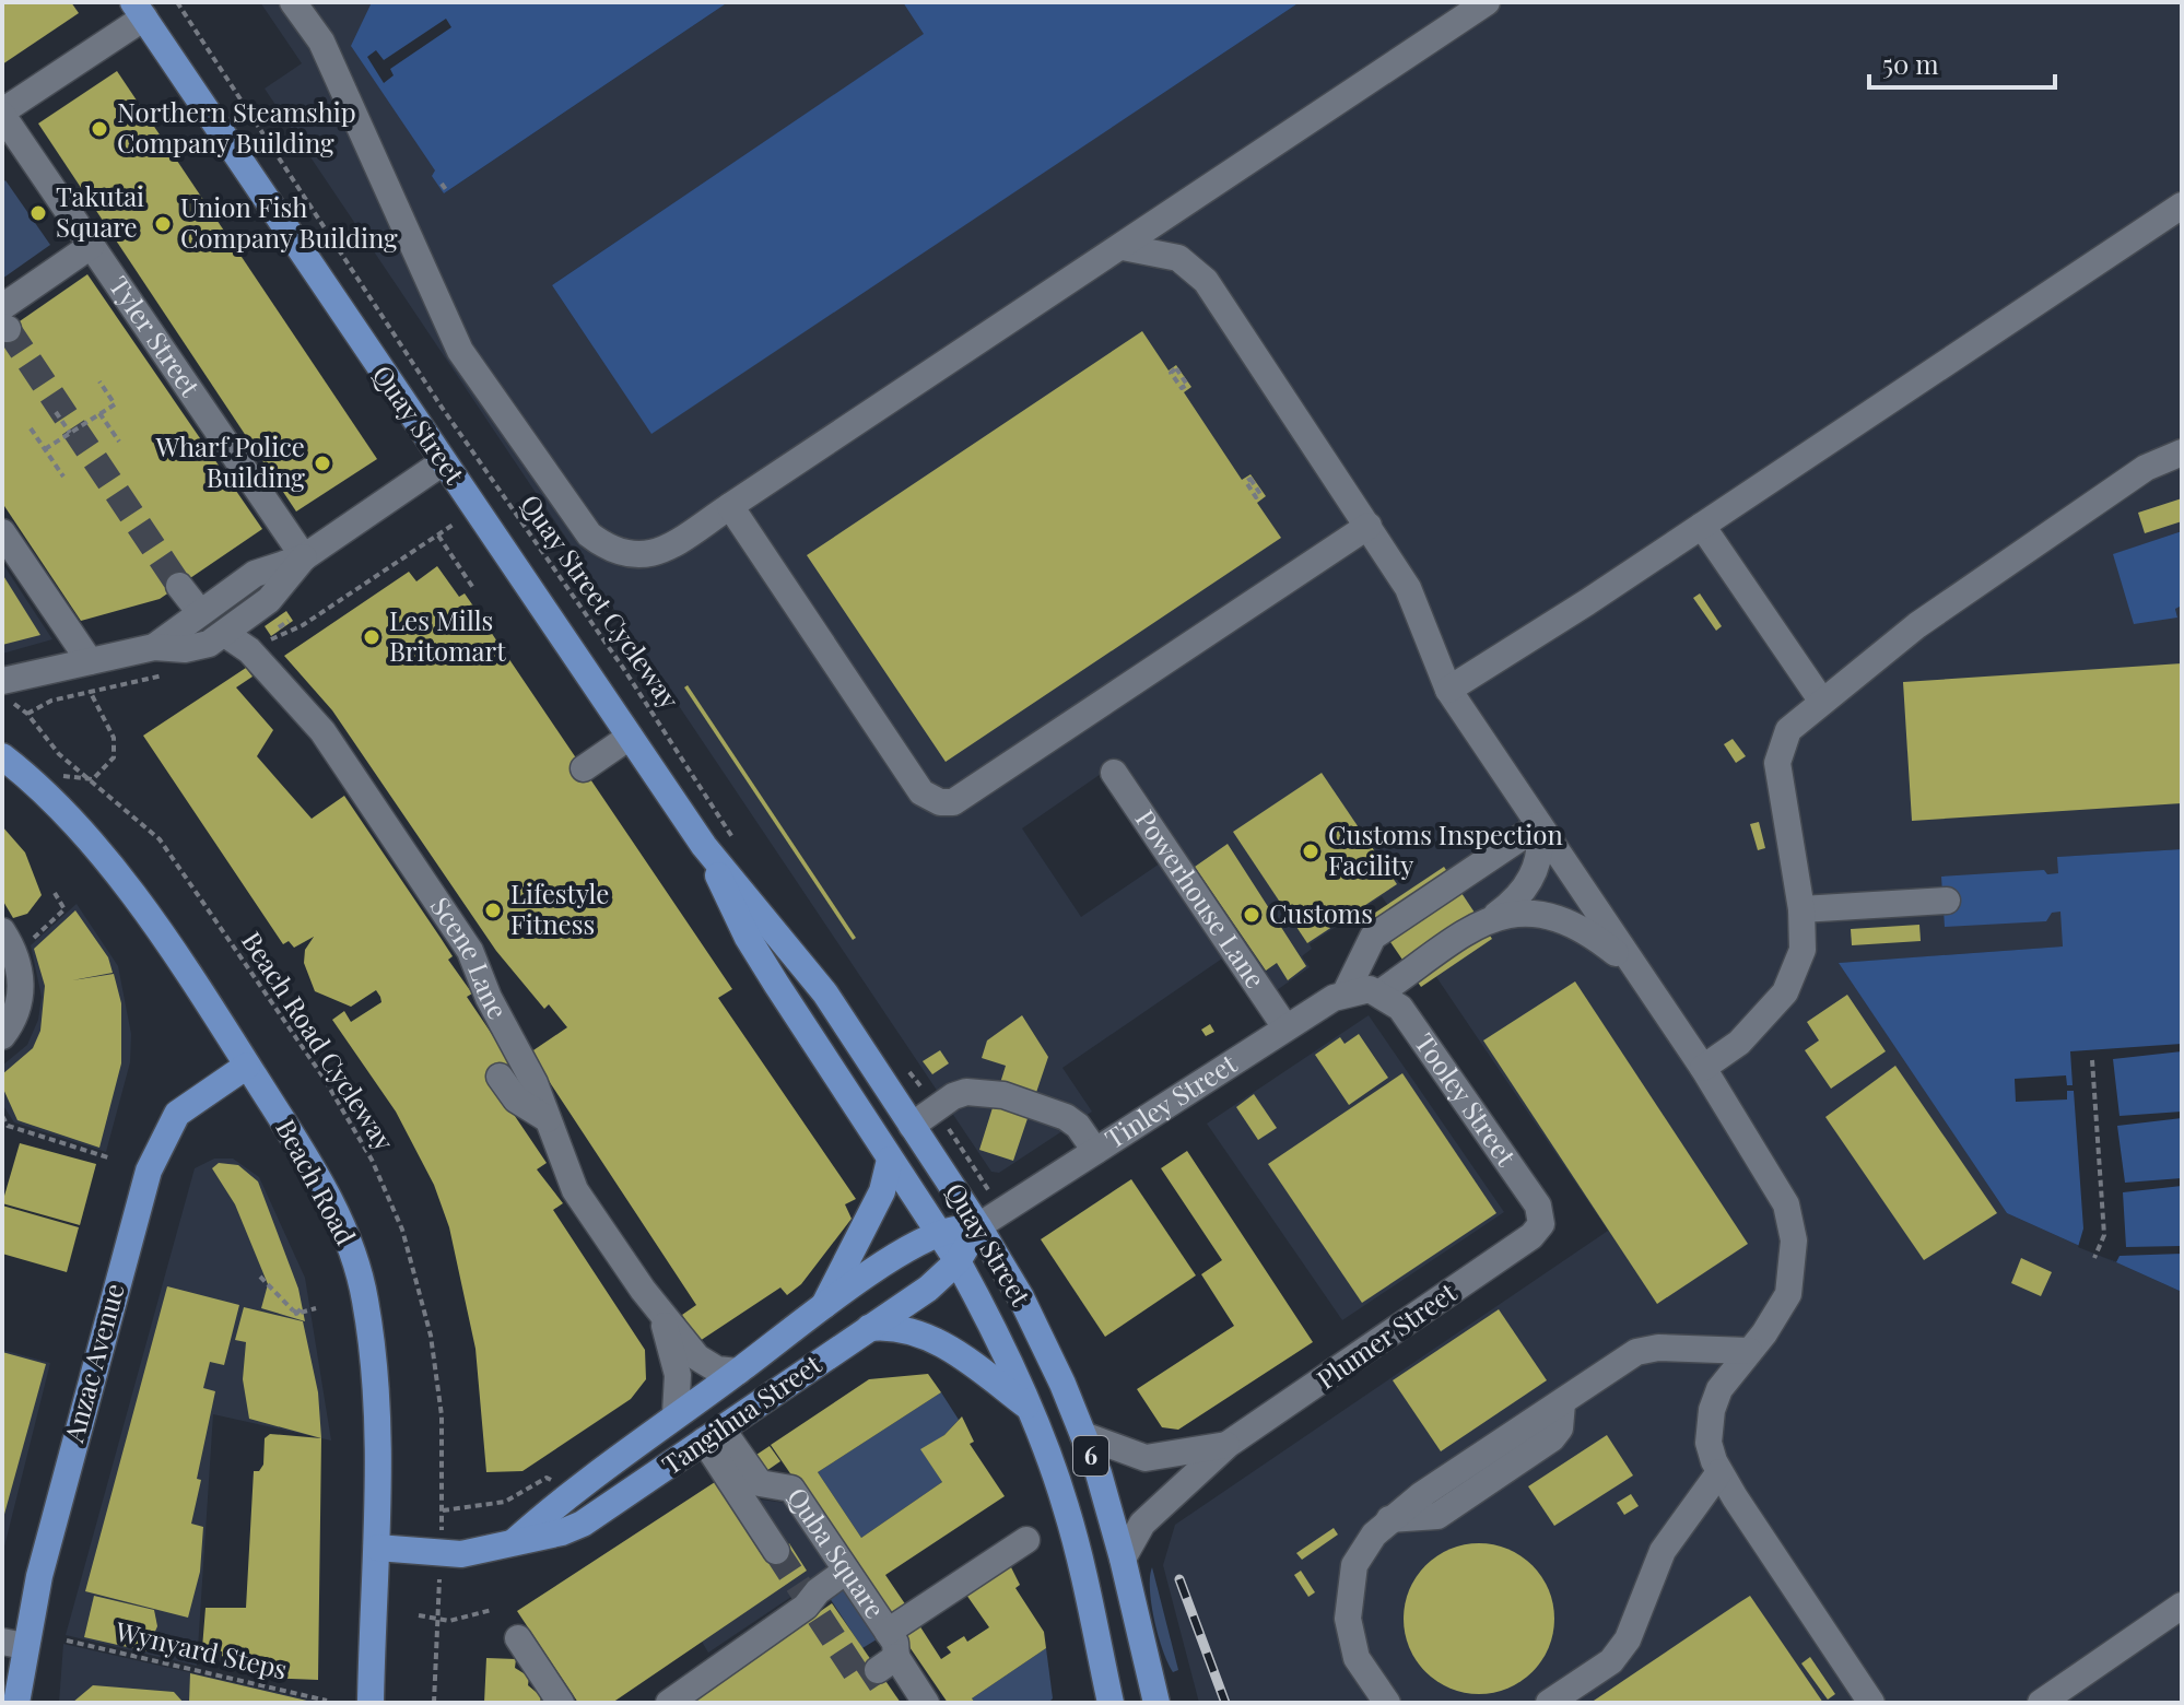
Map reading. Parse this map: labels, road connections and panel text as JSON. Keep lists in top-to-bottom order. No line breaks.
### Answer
{"streets":{"main road":["Quay Street","Beach Road","Anzac Avenue","Tangihua Street","6"],"street":["Tyler Street","Powerhouse Lane","Scene Lane","Tooley Street","Tinley Street","Plumer Street","Quba Square"],"path":["Quay Street Cycleway","Beach Road Cycleway","Wynyard Steps"]},"crossings":[["Quay Street","Tinley Street"],["Quay Street","Plumer Street"],["Quay Street","Tangihua Street"],["Powerhouse Lane","Tinley Street"],["Scene Lane","Tangihua Street"],["Tooley Street","Tinley Street"],["Tooley Street","Plumer Street"],["Tinley Street","Tangihua Street"],["Beach Road","Anzac Avenue"],["Beach Road","Tangihua Street"],["Tangihua Street","Quba Square"]],"places":["Northern Steamship Company Building","Takutai Square","Union Fish Company Building","Wharf Police Building","Les Mills Britomart","Customs Inspection Facility","Lifestyle Fitness","Customs"],"scale_bar":"50 m"}
